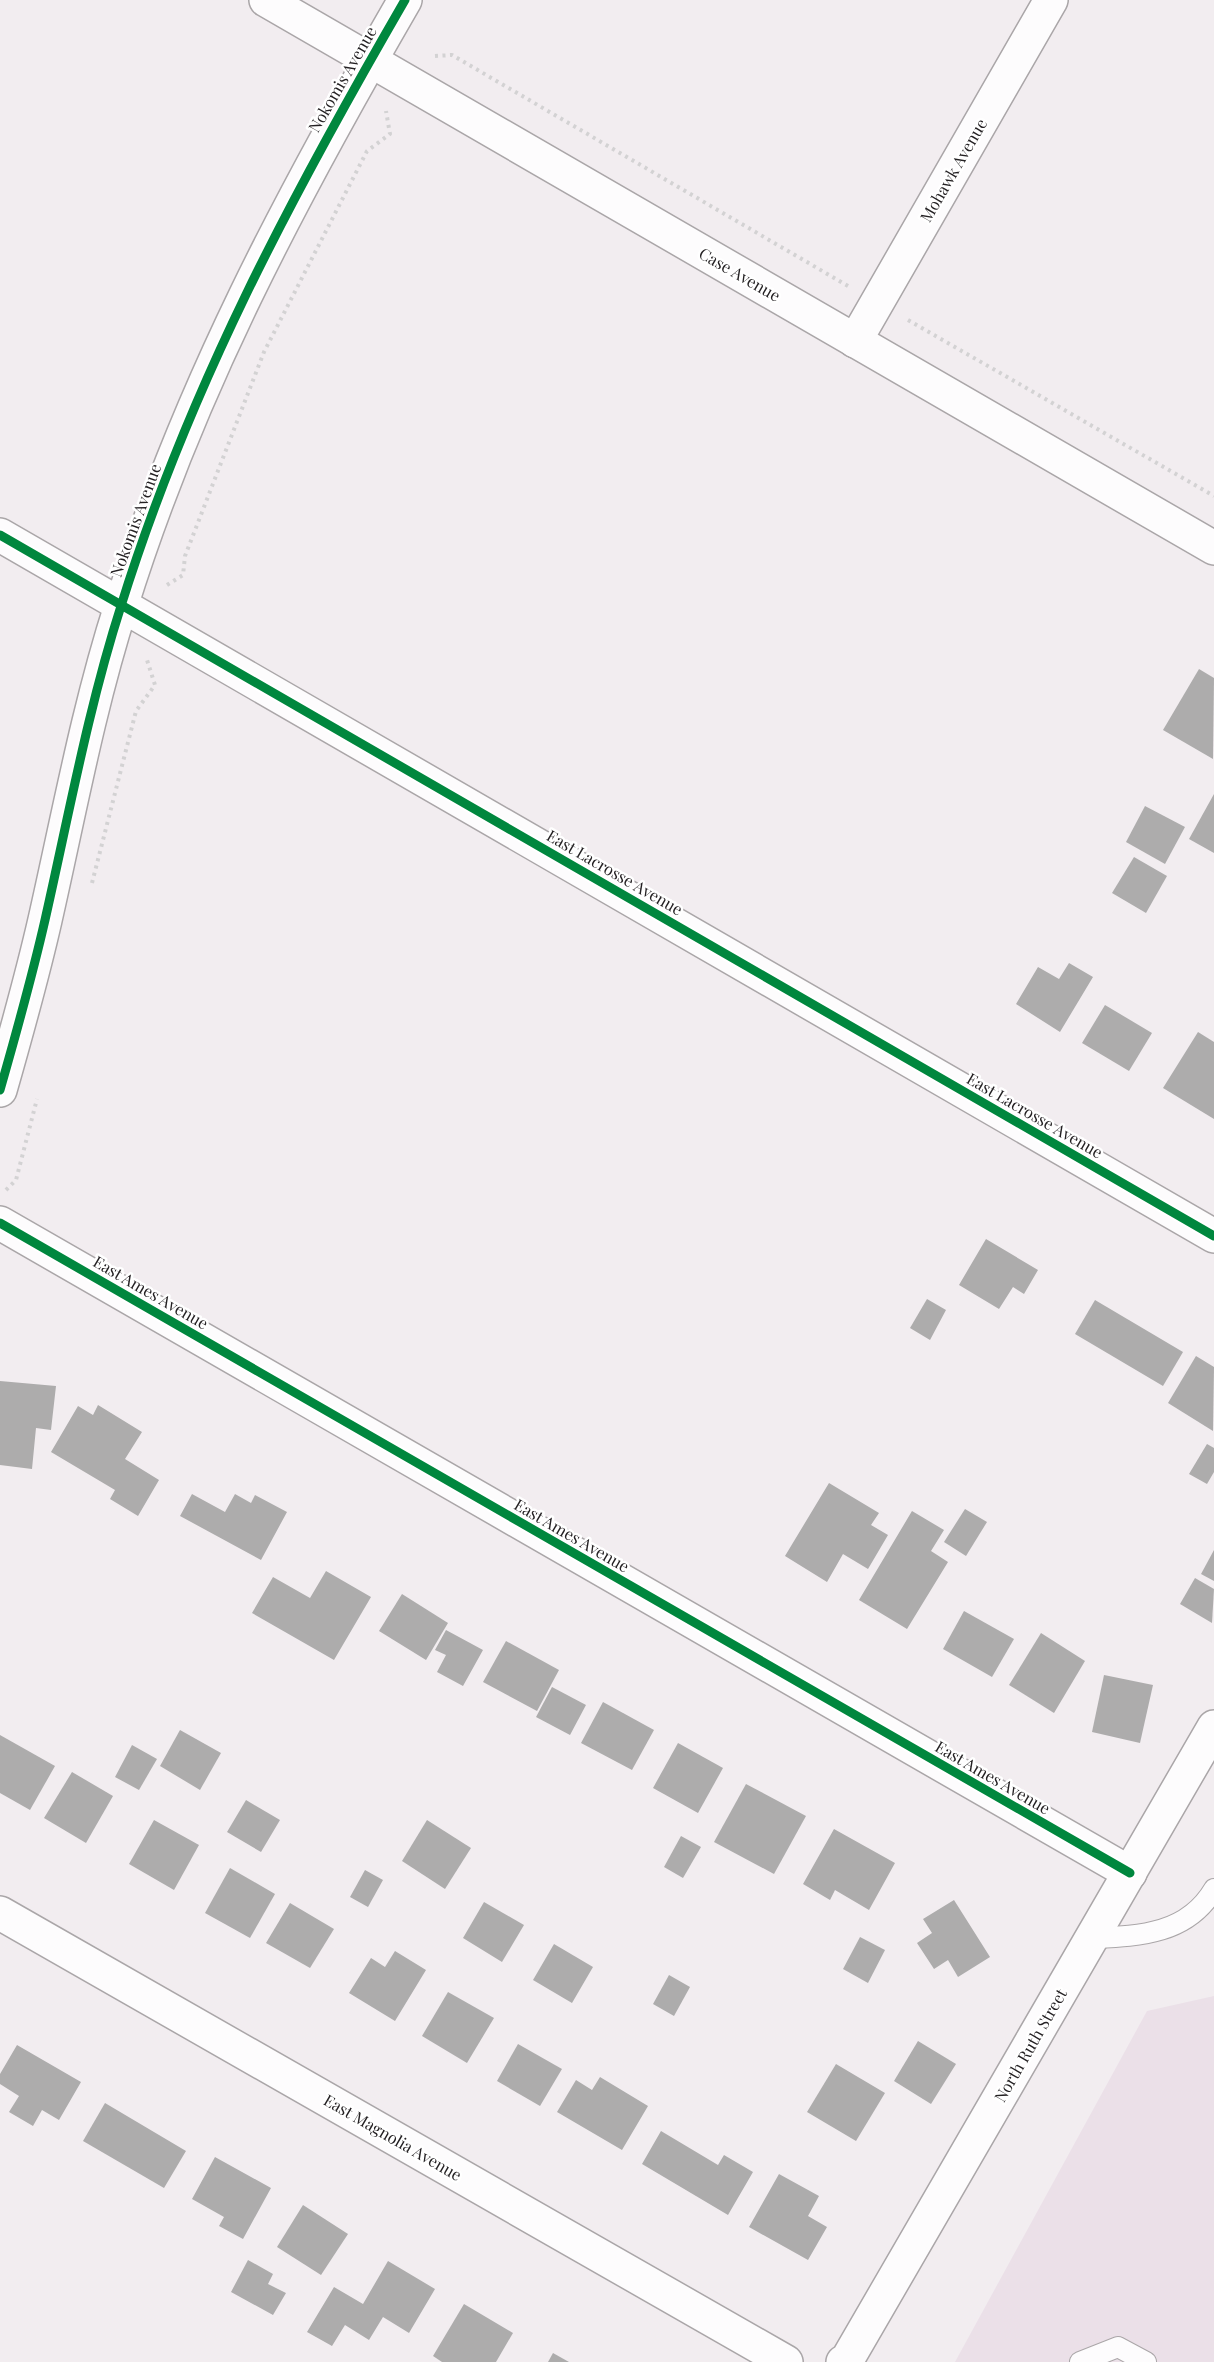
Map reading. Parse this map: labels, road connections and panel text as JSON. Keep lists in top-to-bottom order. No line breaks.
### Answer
{"streets":{"street":["Nokomis Avenue","Mohawk Avenue","Case Avenue","East Lacrosse Avenue","East Ames Avenue","North Ruth Street","East Magnolia Avenue"]},"crossings":[["Nokomis Avenue","Case Avenue"],["Nokomis Avenue","East Lacrosse Avenue"],["Mohawk Avenue","Case Avenue"],["East Ames Avenue","North Ruth Street"]]}
